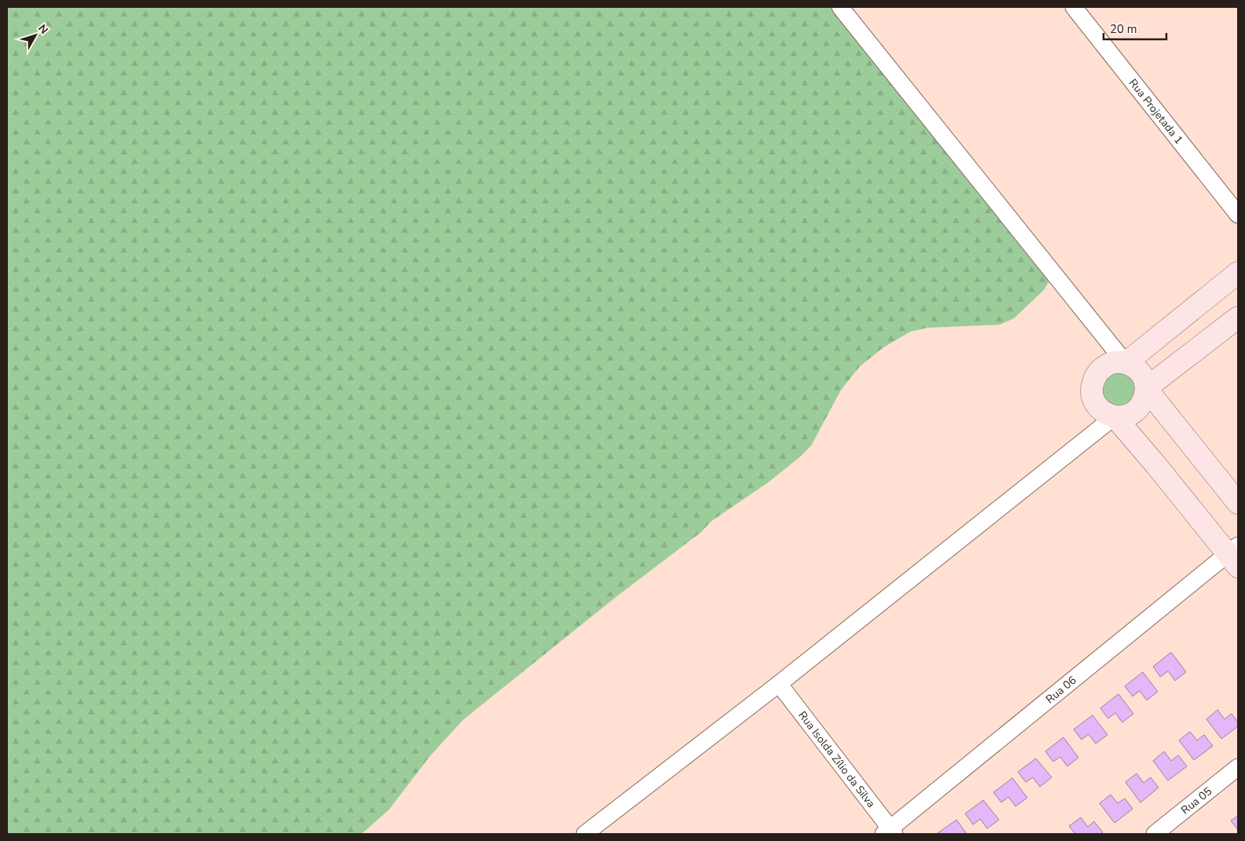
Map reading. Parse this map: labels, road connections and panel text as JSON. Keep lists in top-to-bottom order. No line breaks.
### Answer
{"streets":{"street":["Rua Projetada 1","Rua 06","Rua Isolda Zílio da Silva","Rua 05"]},"crossings":[["Rua 06","Rua Isolda Zílio da Silva"]],"scale_bar":"20 m","north":"top right"}
